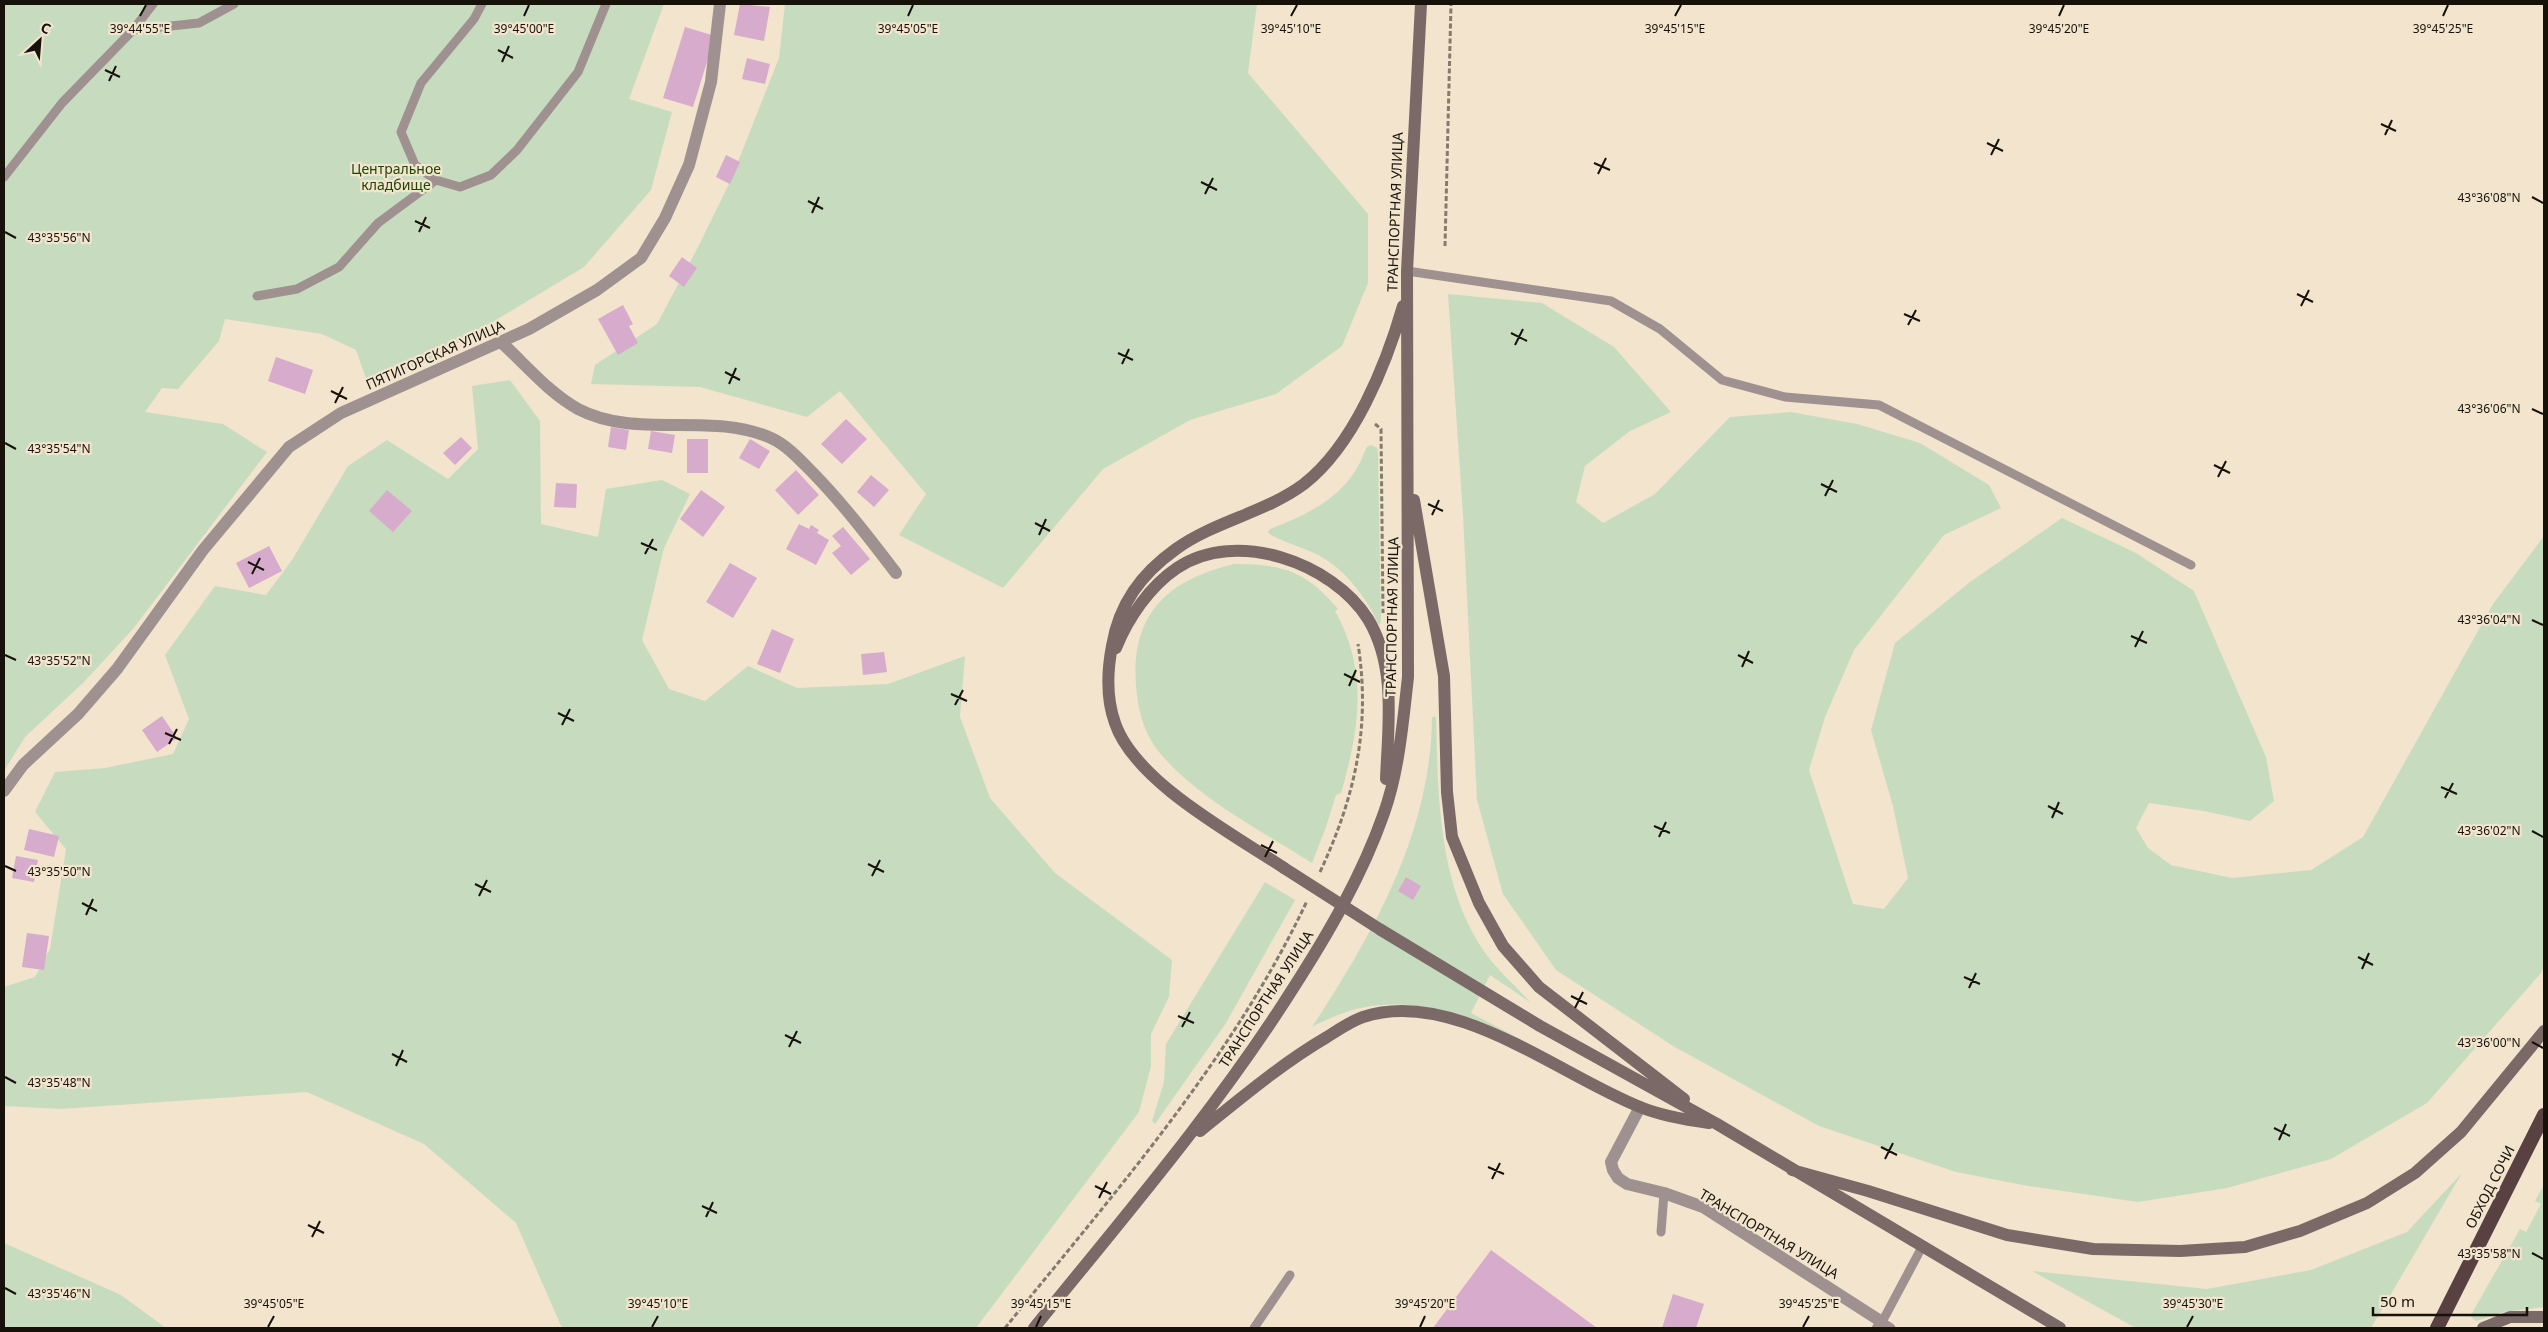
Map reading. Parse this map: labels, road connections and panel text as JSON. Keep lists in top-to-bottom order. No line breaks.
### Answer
{"streets":{"highway":["ОБХОД СОЧИ"],"main road":["ТРАНСПОРТНАЯ УЛИЦА"],"street":["ПЯТИГОРСКАЯ УЛИЦА"]},"parks":["Центральное кладбище"],"scale_bar":"50 m","north":"top right","coordinates":["39°44'55\"E","39°45'00\"E","39°45'05\"E","39°45'10\"E","39°45'15\"E","39°45'20\"E","39°45'25\"E","43°36'08\"N","43°35'56\"N","43°36'06\"N","43°35'54\"N","43°36'04\"N","43°35'52\"N","43°36'02\"N","43°35'50\"N","43°36'00\"N","43°35'48\"N","43°35'58\"N","43°35'46\"N","39°45'30\"E"]}
